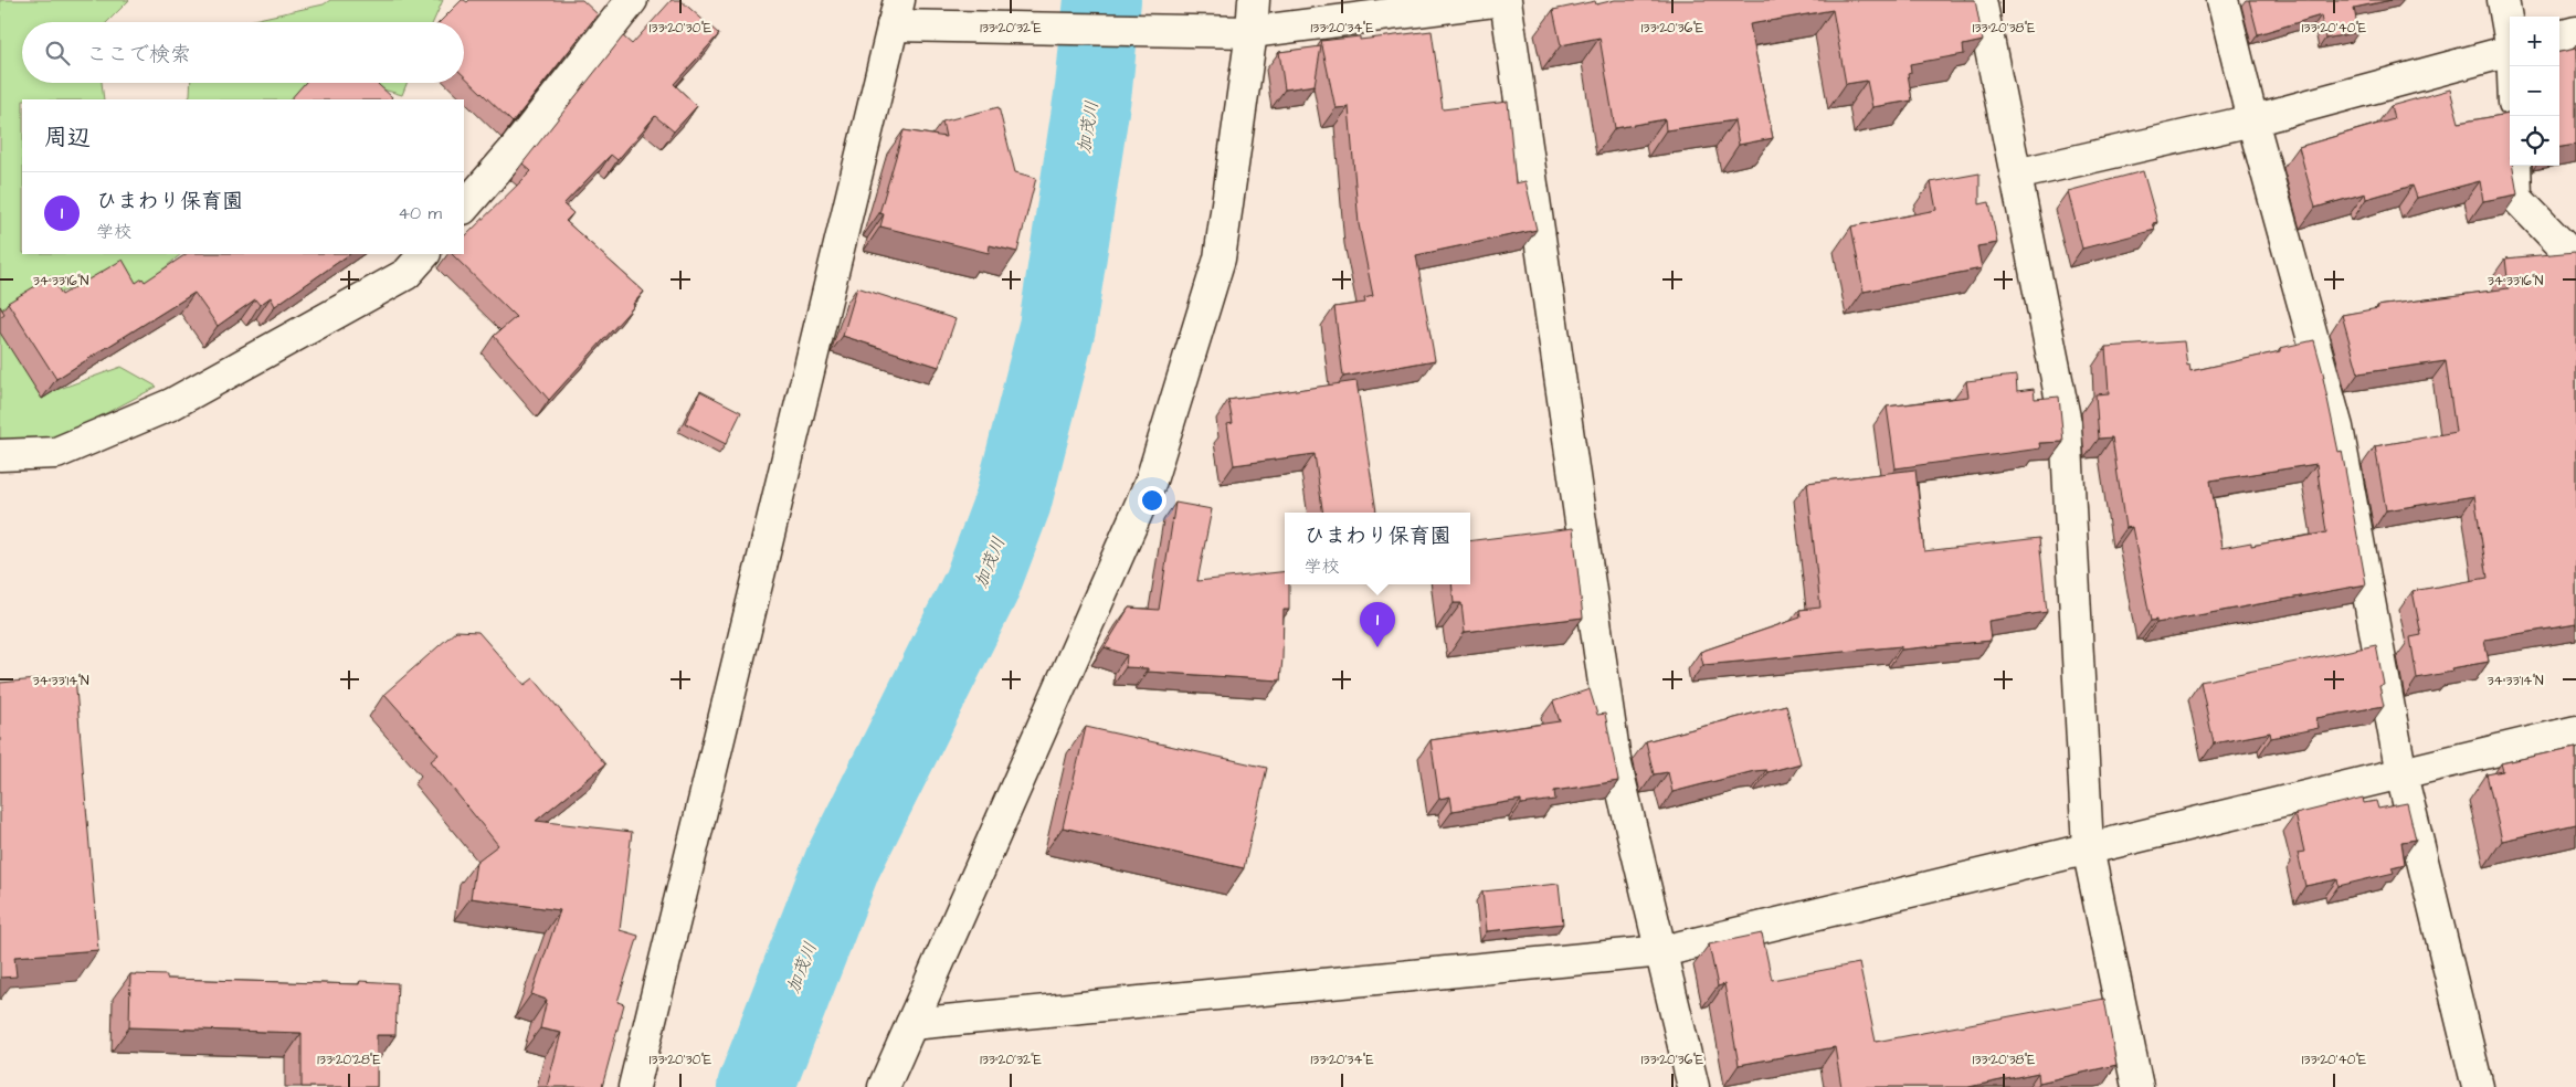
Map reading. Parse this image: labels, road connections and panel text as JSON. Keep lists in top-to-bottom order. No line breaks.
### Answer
{"water":["加茂川"],"page":{"map_buttons":["+","−"],"search":"ここで検索","heading":"周辺","list":[{"mark":"1","name":"ひまわり保育園","note":"学校","value":"40 m"}],"popup":["ひまわり保育園","学校"],"pins":"1"},"coordinates":["133°20'30\"E","133°20'32\"E","133°20'34\"E","133°20'36\"E","133°20'38\"E","133°20'40\"E","34°33'16\"N","34°33'14\"N","133°20'28\"E"]}
